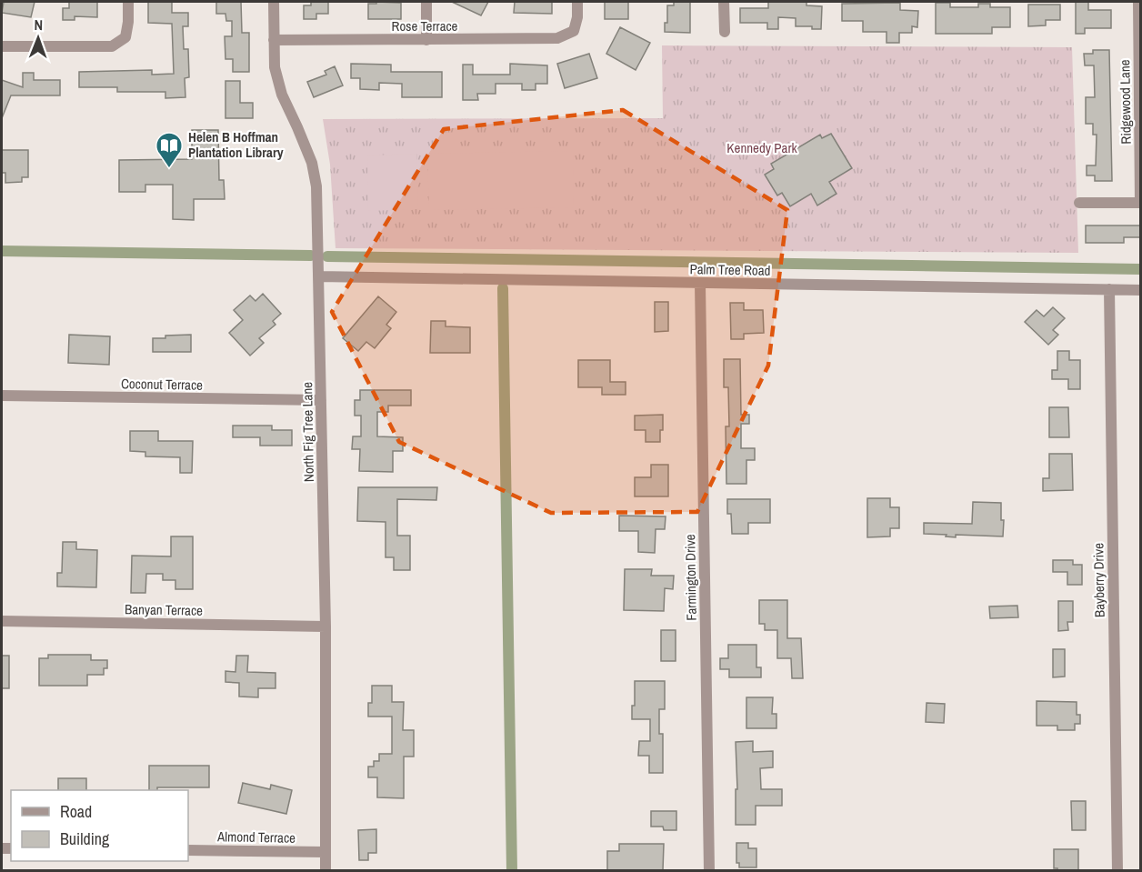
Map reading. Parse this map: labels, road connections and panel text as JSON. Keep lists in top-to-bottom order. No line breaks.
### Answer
{"streets":{"street":["Rose Terrace","Ridgewood Lane","Palm Tree Road","Coconut Terrace","North Fig Tree Lane","Farmington Drive","Bayberry Drive","Banyan Terrace","Almond Terrace"]},"crossings":[["Rose Terrace","North Fig Tree Lane"],["Palm Tree Road","North Fig Tree Lane"],["Palm Tree Road","Farmington Drive"],["Palm Tree Road","Bayberry Drive"],["Coconut Terrace","North Fig Tree Lane"],["North Fig Tree Lane","Banyan Terrace"],["North Fig Tree Lane","Almond Terrace"]],"parks":["Kennedy Park"],"places":{"library":["Helen B Hoffman Plantation Library"]},"legend":["Road","Building"],"north":"top"}
